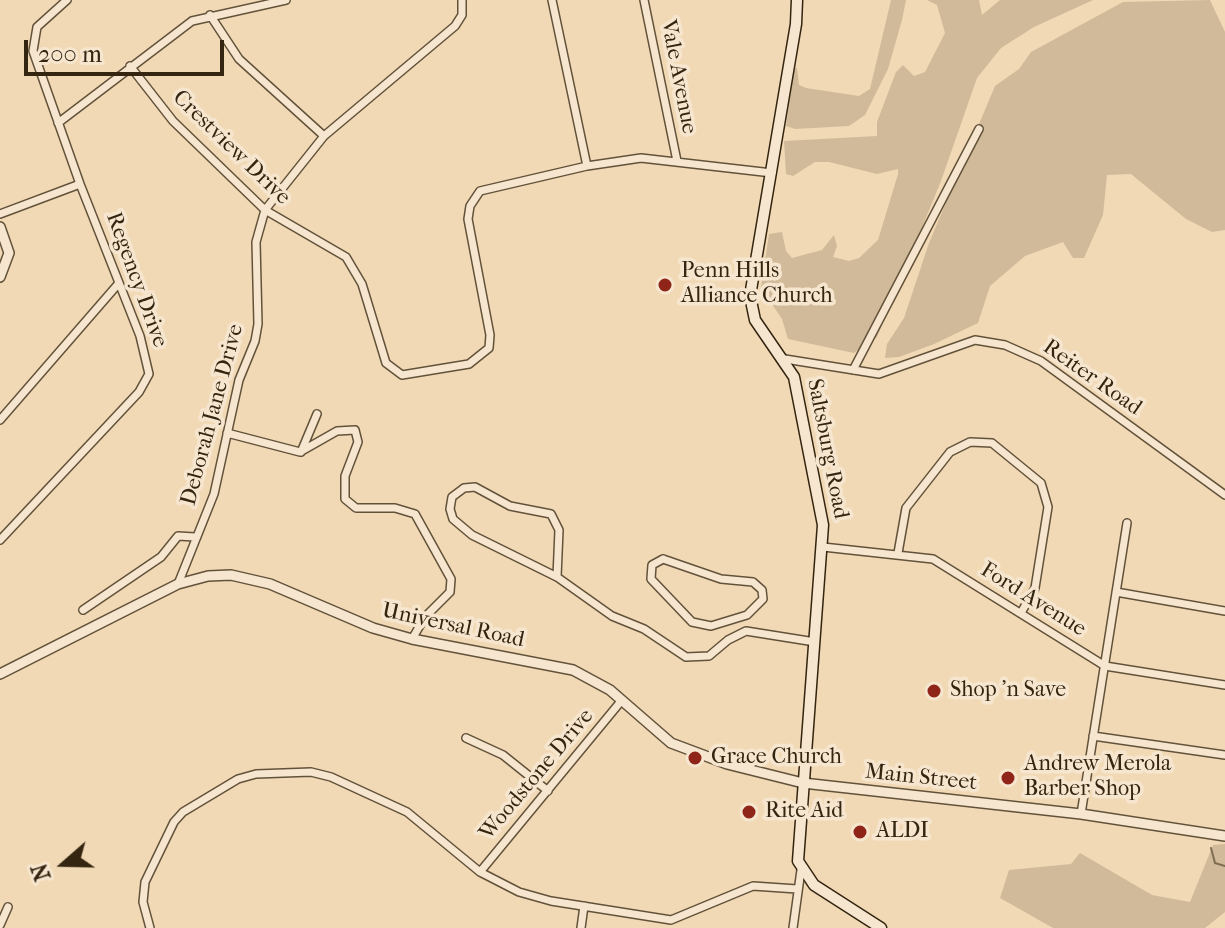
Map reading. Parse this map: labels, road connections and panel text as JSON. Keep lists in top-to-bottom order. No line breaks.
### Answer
{"streets":{"main road":["Saltsburg Road"],"street":["Vale Avenue","Crestview Drive","Regency Drive","Reiter Road","Deborah Jane Drive","Ford Avenue","Universal Road","Woodstone Drive","Main Street"]},"crossings":[["Vale Avenue","Crestview Drive"],["Crestview Drive","Deborah Jane Drive"],["Crestview Drive","Saltsburg Road"],["Reiter Road","Saltsburg Road"],["Deborah Jane Drive","Universal Road"],["Saltsburg Road","Ford Avenue"],["Saltsburg Road","Universal Road"],["Saltsburg Road","Main Street"],["Universal Road","Woodstone Drive"],["Universal Road","Main Street"]],"places":["Penn Hills Alliance Church","Shop 'n Save","Grace Church","Andrew Merola Barber Shop","Rite Aid","ALDI"],"scale_bar":"200 m","north":"left"}
